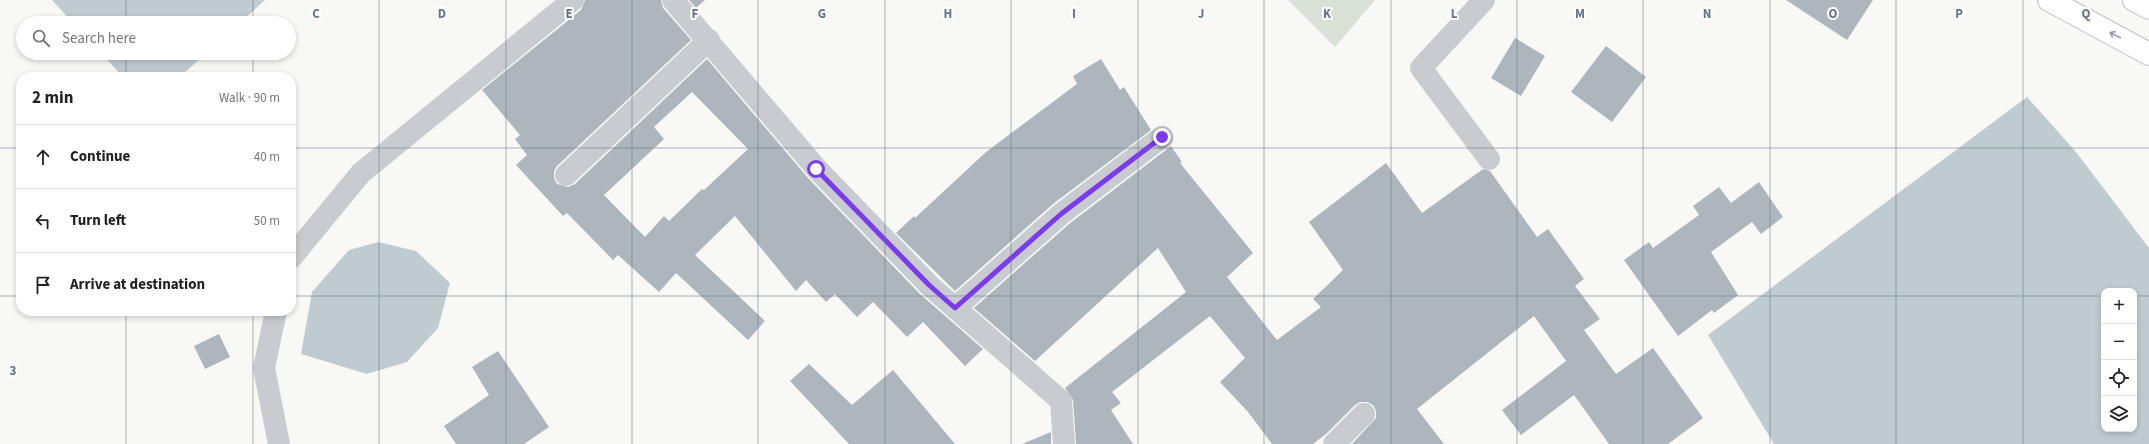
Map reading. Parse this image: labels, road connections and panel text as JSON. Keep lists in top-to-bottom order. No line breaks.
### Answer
{"page":{"search":"Search here","heading":["2 min","Walk · 90 m"],"list":[["Continue","40 m"],["Turn left","50 m"],"Arrive at destination"],"map_buttons":["+","−"]},"grid":{"columns":["C","D","E","F","G","H","I","J","K","L","M","N","O","P","Q"],"rows":["3"]}}
